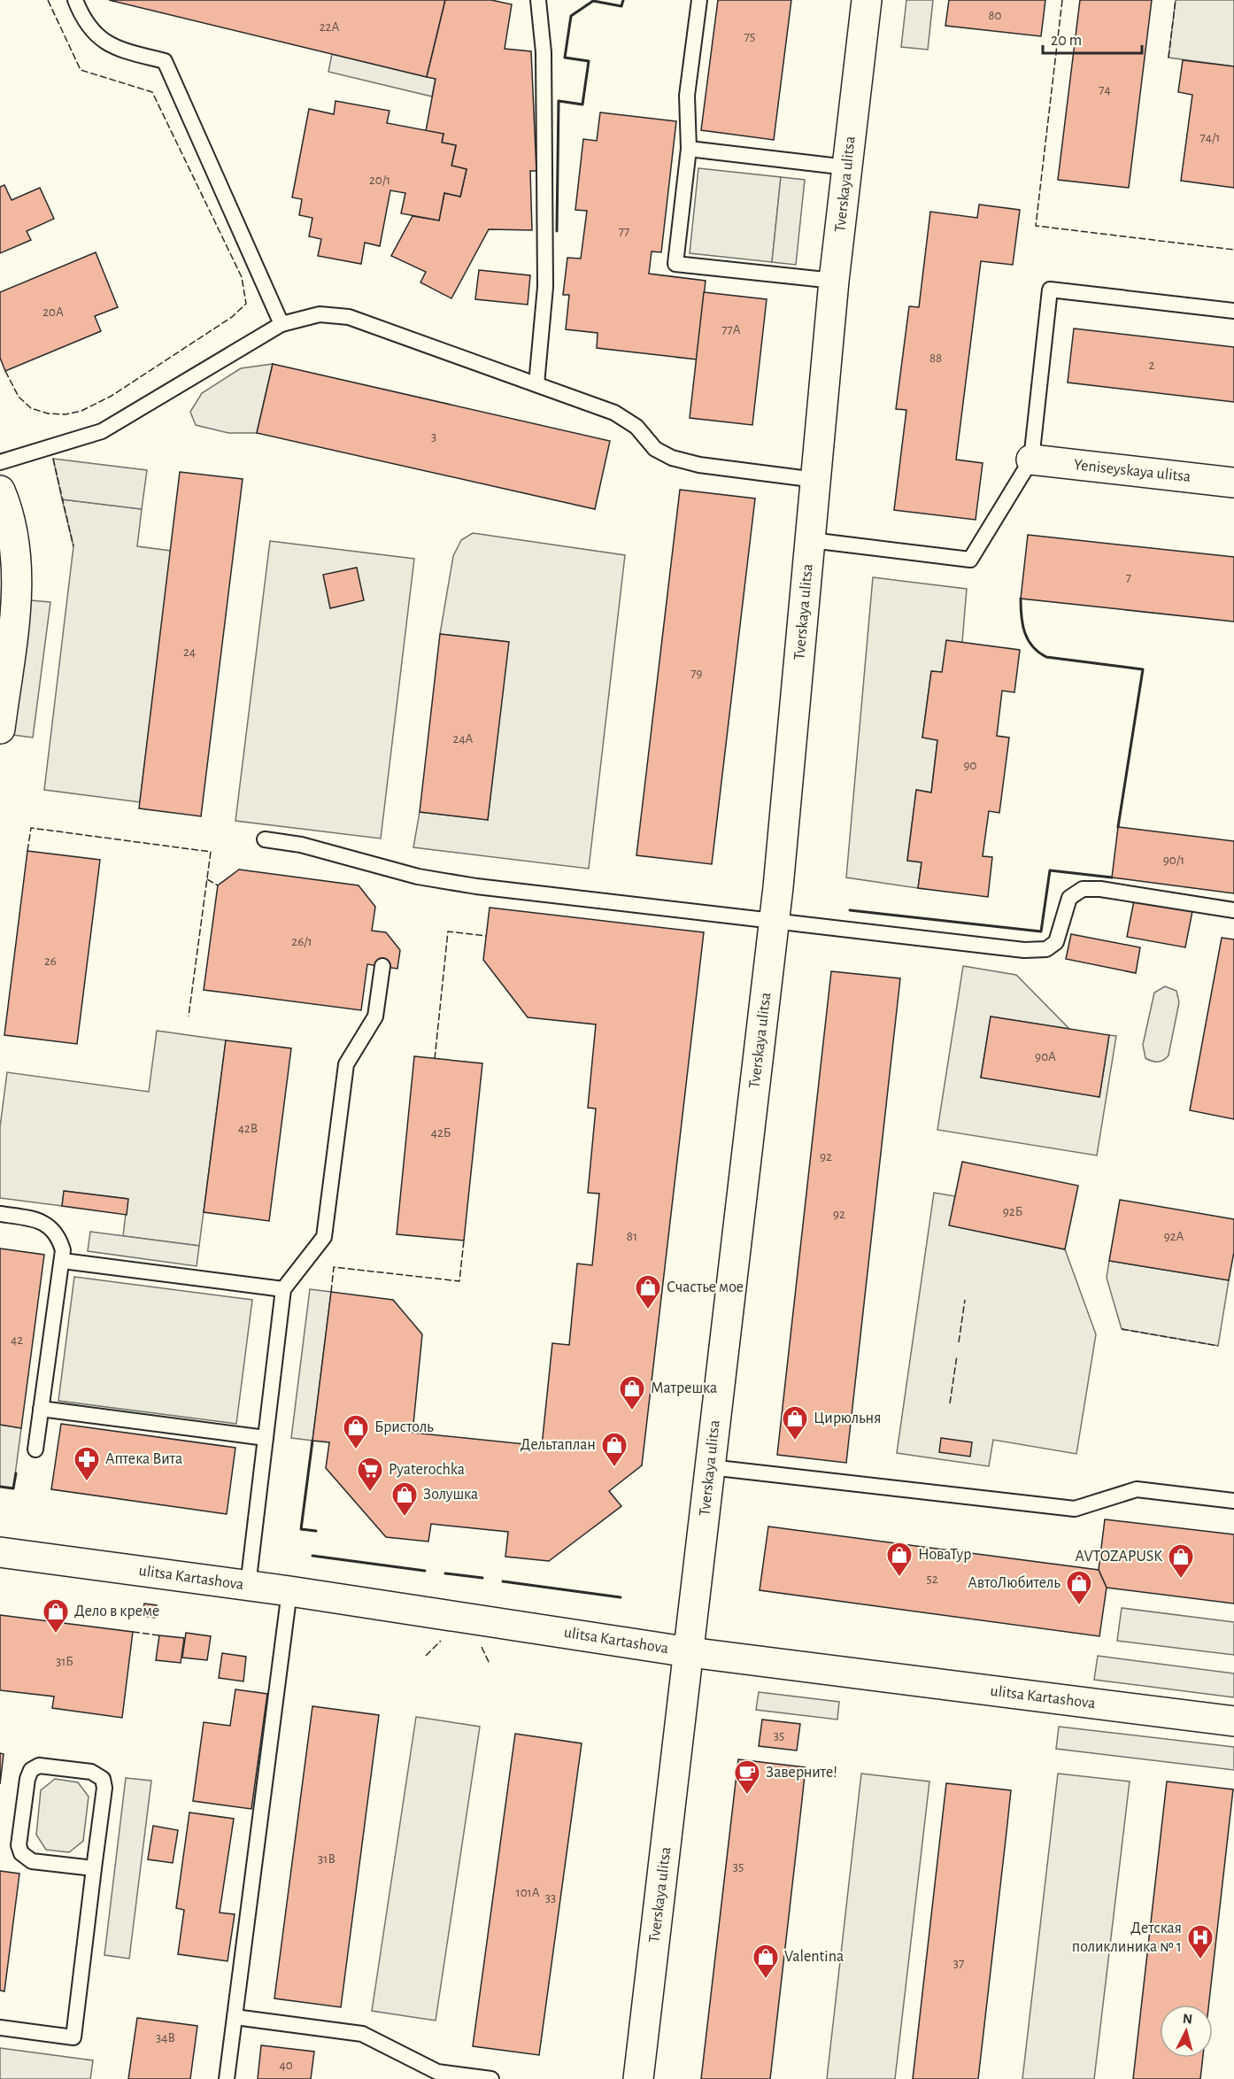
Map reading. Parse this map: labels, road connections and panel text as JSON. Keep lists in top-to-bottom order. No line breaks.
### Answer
{"streets":{"street":["Tverskaya ulitsa","Yeniseyskaya ulitsa","ulitsa Kartashova"]},"crossings":[["Tverskaya ulitsa","ulitsa Kartashova"]],"places":{"shop":["Счастье мое","Матрешка","Цирюльня","Бристоль","Дельтаплан","Золушка","НоваТур","AVTOZAPUSK","АвтоЛюбитель","Дело в креме","Valentina"],"pharmacy":["Аптека Вита"],"supermarket":["Pyaterochka"],"cafe":["Заверните!"],"hospital":["Детская поликлиника № 1"]},"house_numbers":["80","22А","75","74","74/1","20/1","77","20А","77А","88","2","3","7","24","79","24А","90","90/1","26/1","26","90А","42В","42Б","92","92Б","92","81","92А","42","52","31Б","35","31В","35","101А","33","37","34В","40"],"scale_bar":"20 m","north":"top"}
